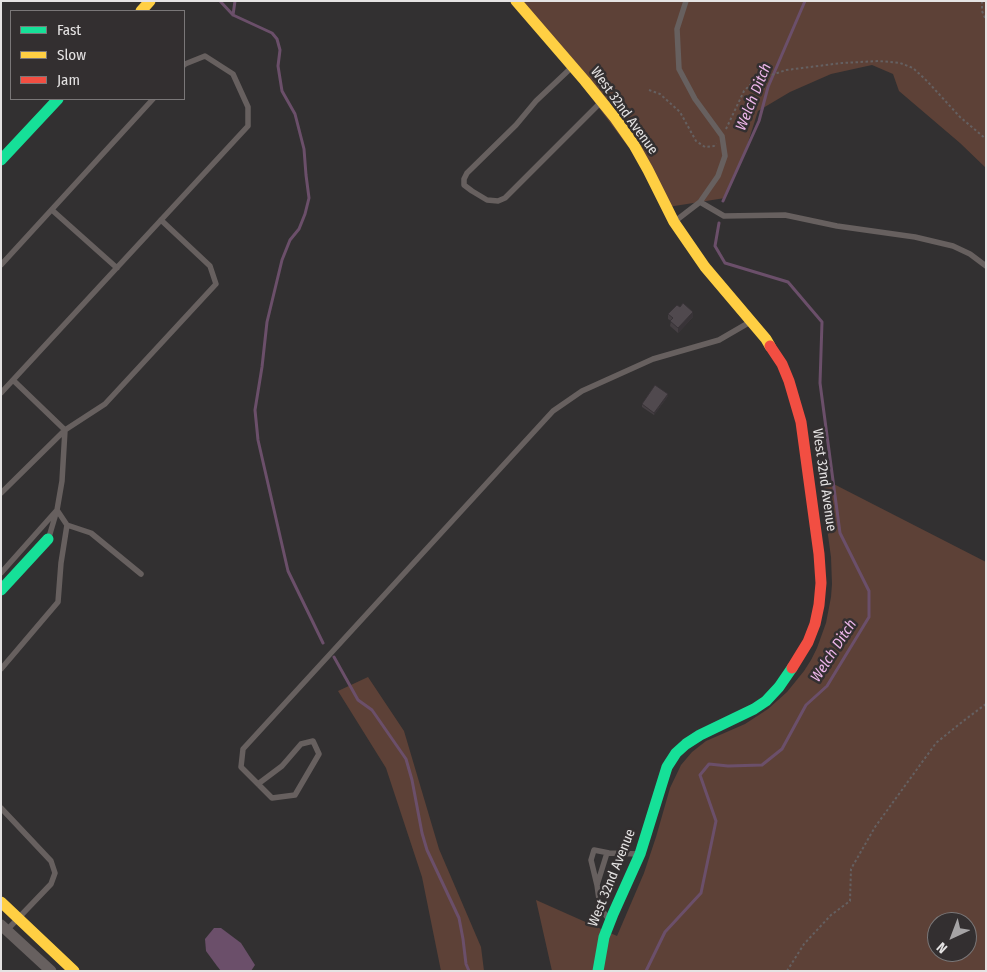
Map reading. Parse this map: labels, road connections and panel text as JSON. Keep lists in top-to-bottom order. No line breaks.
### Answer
{"streets":{"street":["West 32nd Avenue"]},"water":["Welch Ditch"],"legend":["Fast","Slow","Jam"],"north":"bottom left"}
